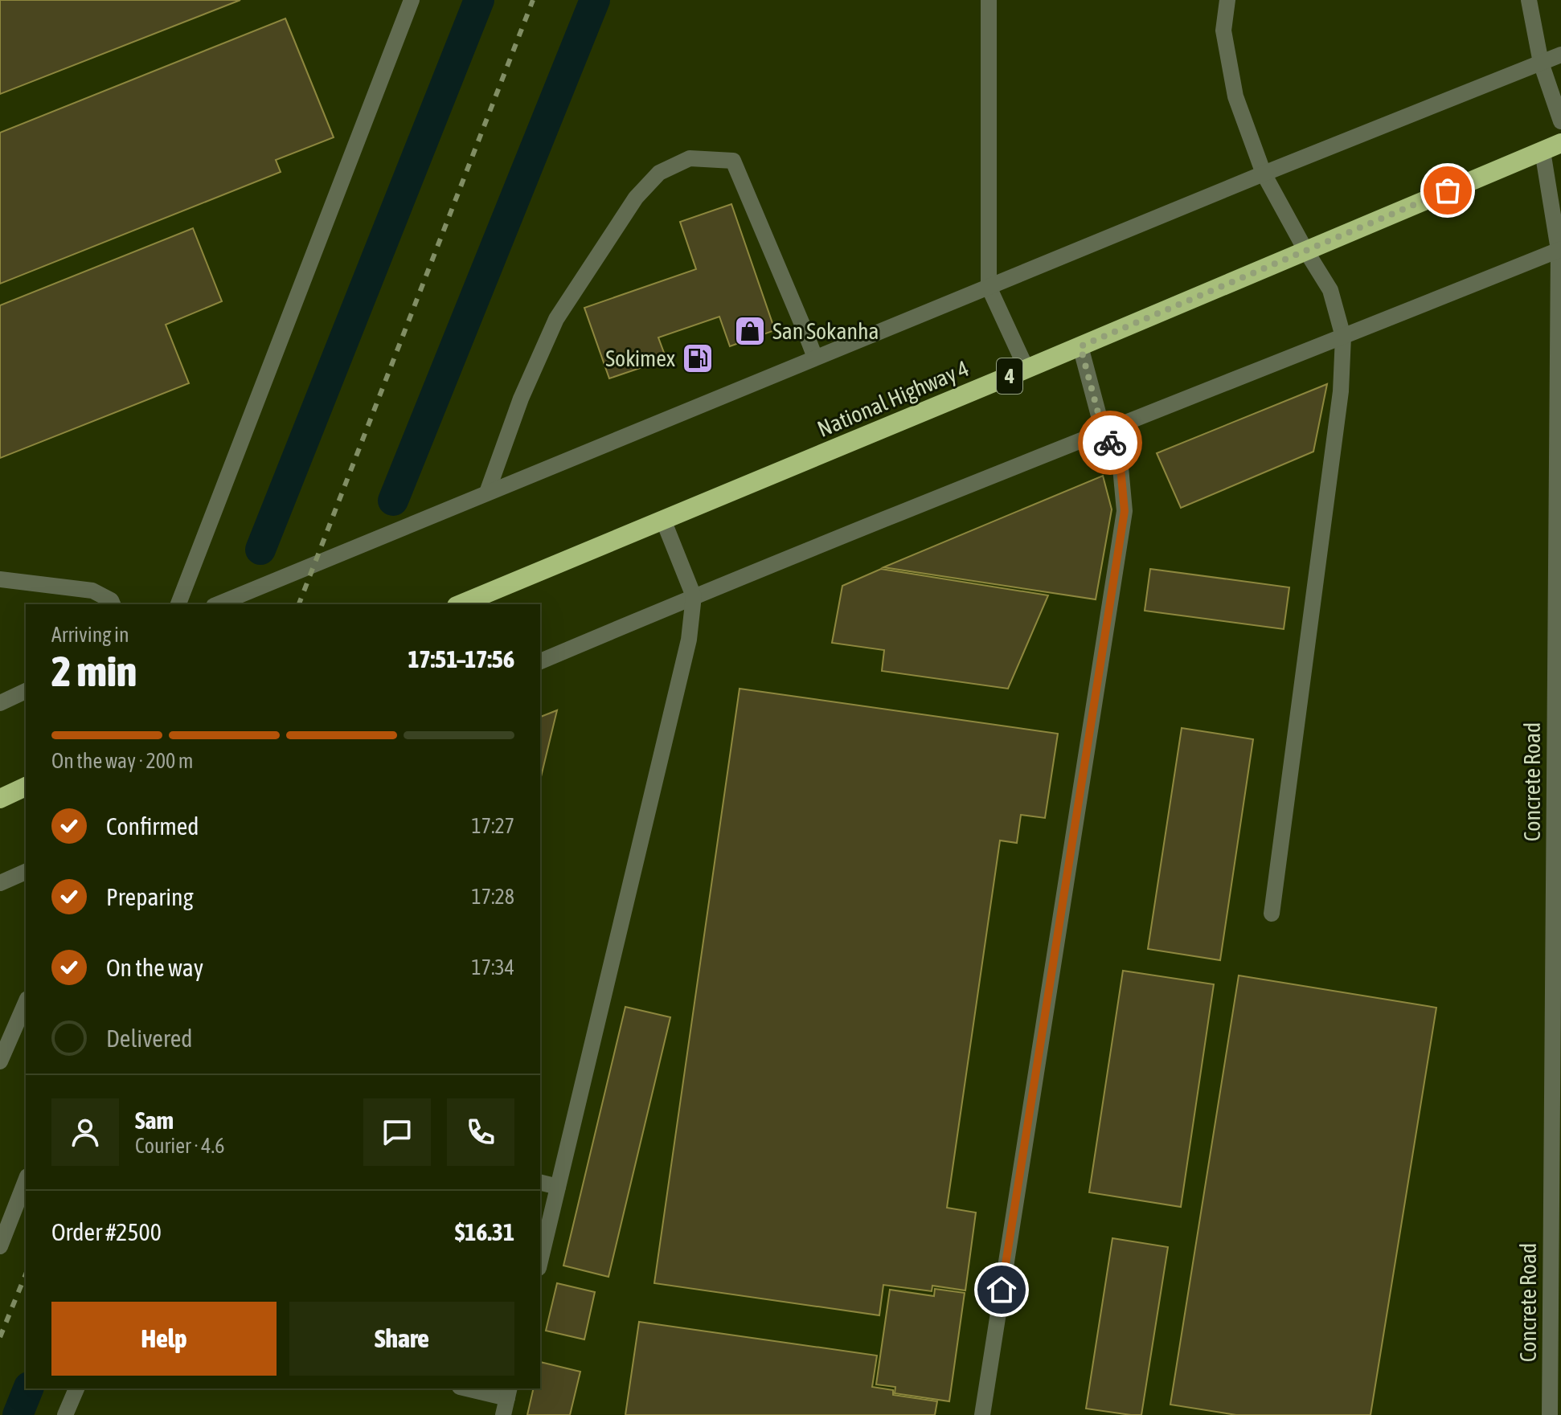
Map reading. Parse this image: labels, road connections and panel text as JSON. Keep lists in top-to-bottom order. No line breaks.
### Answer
{"streets":{"highway":["4","National Highway 4"],"street":["Concrete Road"]},"crossings":[["National Highway 4","Concrete Road"]],"places":{"shop":["San Sokanha"],"fuel station":["Sokimex"]},"page":{"heading":["2 min","Arriving in","17:51–17:56"],"panel":["Sam","Courier · 4.6","Order #2500","$16.31"],"bar":"On the way · 200 m","list":[["Confirmed","17:27"],["Preparing","17:28"],["On the way","17:34"],"Delivered"],"buttons":["Help","Share"]}}
